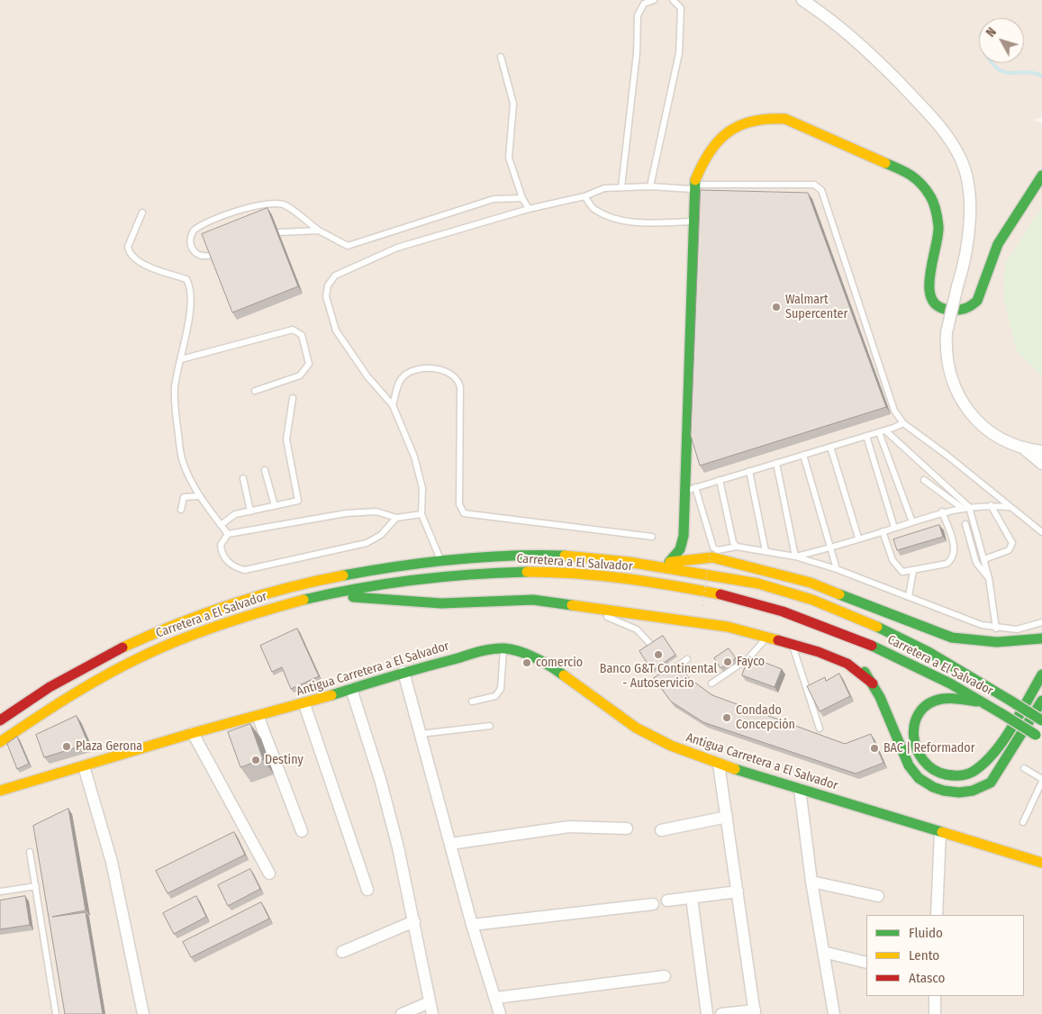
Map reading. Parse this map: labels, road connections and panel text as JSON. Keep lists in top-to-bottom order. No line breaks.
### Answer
{"streets":{"main road":["Carretera a El Salvador","Antigua Carretera a El Salvador"]},"places":["Walmart Supercenter","Banco G&T Continental - Autoservicio","Fayco","comercio","Condado Concepción","Plaza Gerona","BAC | Reformador","Destiny"],"legend":["Fluido","Lento","Atasco"],"north":"top left"}
